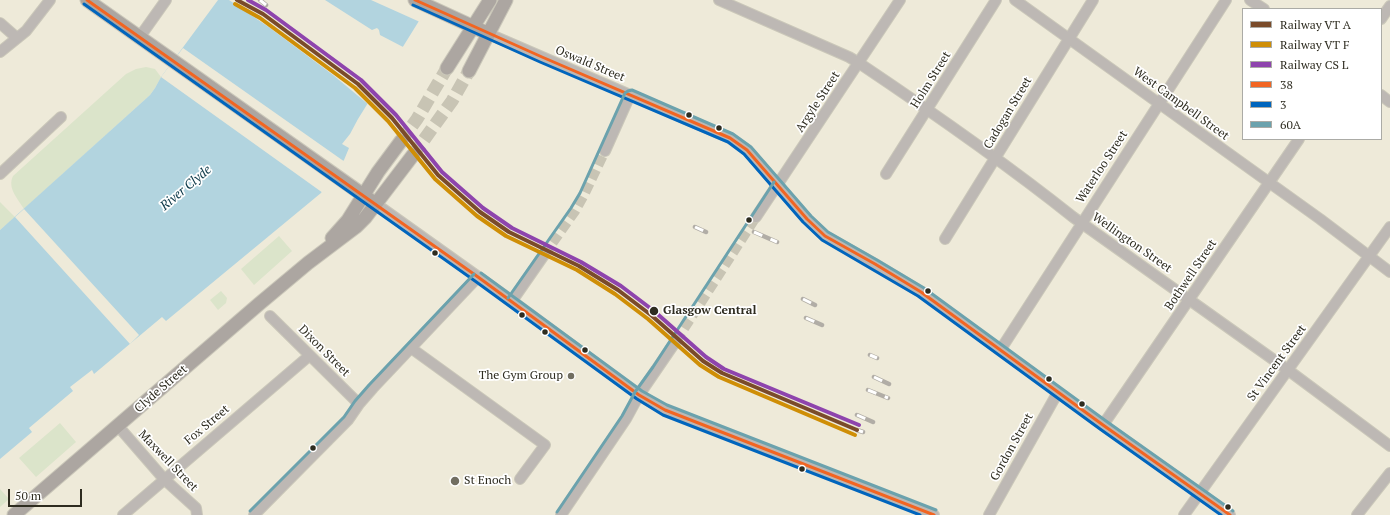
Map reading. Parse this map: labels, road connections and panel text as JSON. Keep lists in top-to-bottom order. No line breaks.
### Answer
{"streets":{"main road":["Clyde Street"],"street":["Oswald Street","Holm Street","Argyle Street","West Campbell Street","Cadogan Street","Waterloo Street","Wellington Street","Bothwell Street","Dixon Street","St Vincent Street","Fox Street","Gordon Street","Maxwell Street"]},"crossings":[["Oswald Street","Argyle Street"],["Oswald Street","Waterloo Street"],["Oswald Street","Bothwell Street"],["Oswald Street","St Vincent Street"],["Oswald Street","Gordon Street"],["Holm Street","Wellington Street"],["Argyle Street","Wellington Street"],["West Campbell Street","Cadogan Street"],["West Campbell Street","Waterloo Street"],["West Campbell Street","Bothwell Street"],["West Campbell Street","St Vincent Street"],["Cadogan Street","Wellington Street"],["Waterloo Street","Wellington Street"],["Wellington Street","Bothwell Street"],["Wellington Street","St Vincent Street"],["Dixon Street","Fox Street"],["Clyde Street","Maxwell Street"],["Fox Street","Maxwell Street"]],"water":["River Clyde"],"places":["Glasgow Central","The Gym Group","St Enoch"],"lines":["transit line 38","transit line 3","transit line 60A"],"legend":["Railway VT A","Railway VT F","Railway CS L","38","3","60A"],"scale_bar":"50 m"}
